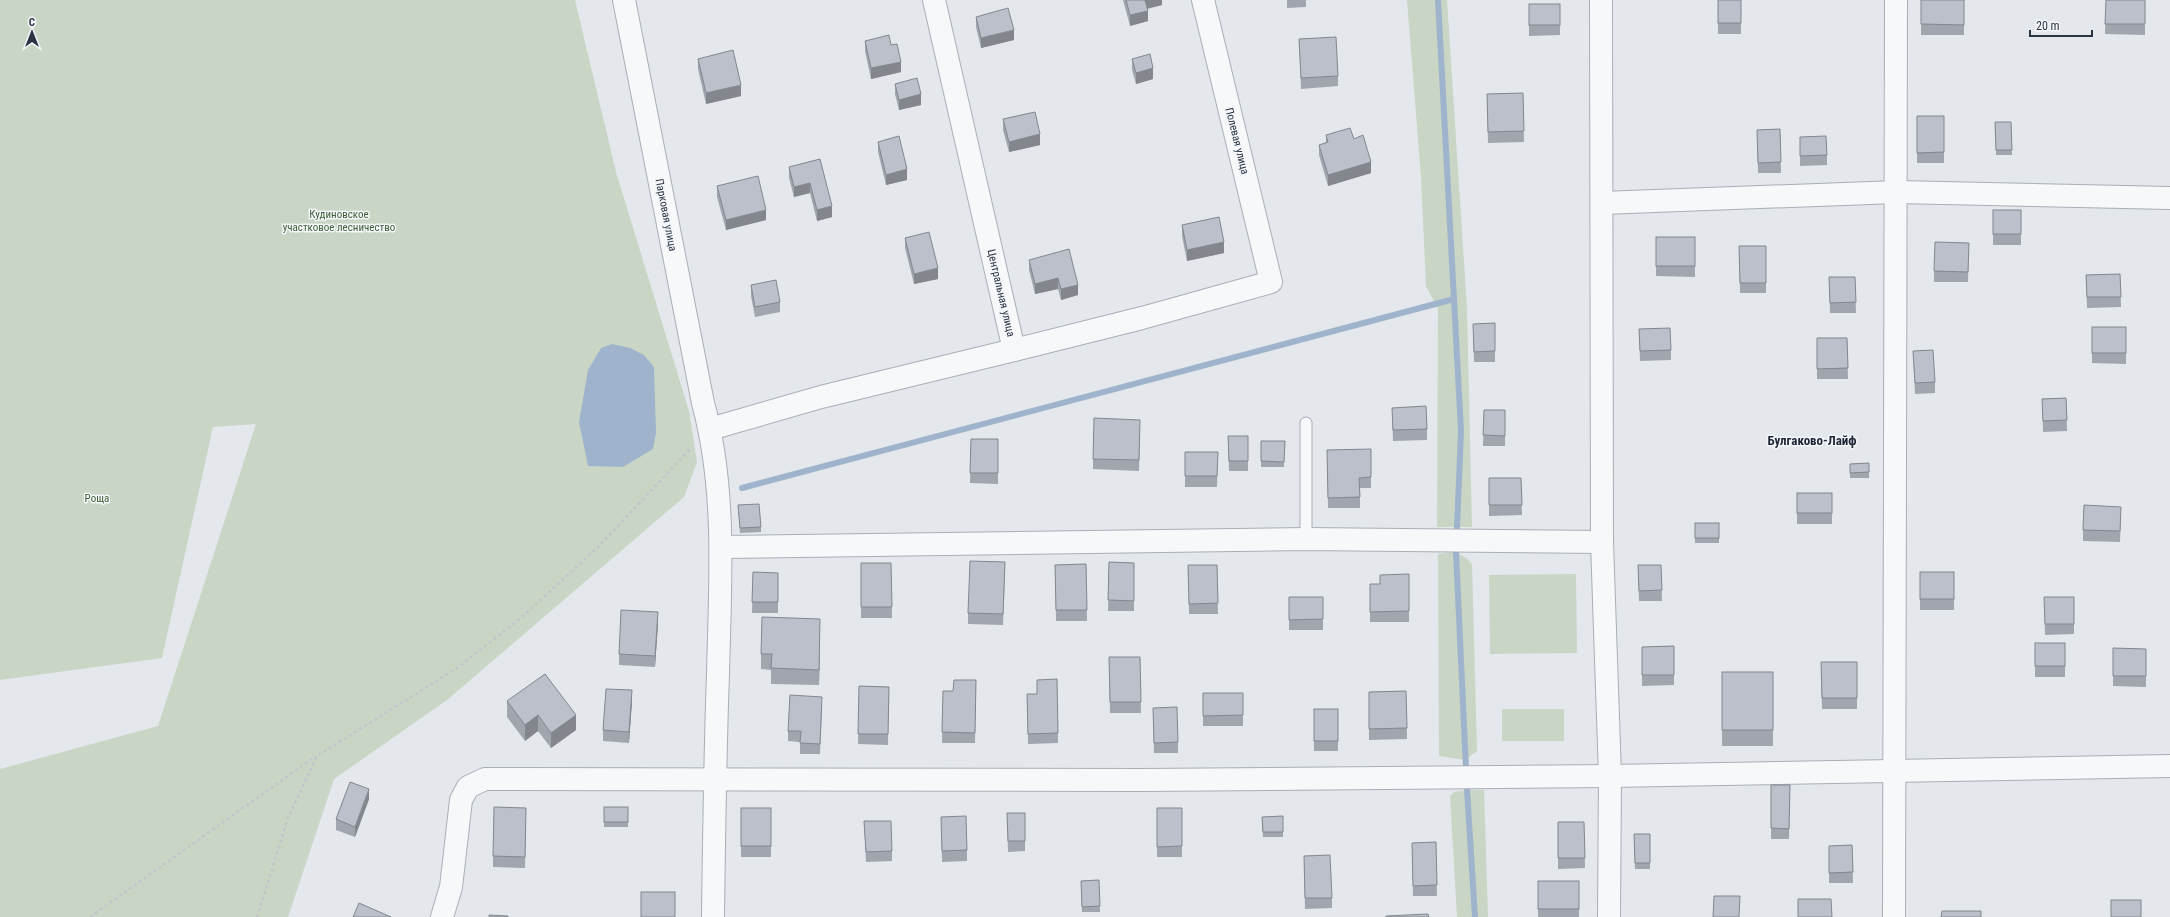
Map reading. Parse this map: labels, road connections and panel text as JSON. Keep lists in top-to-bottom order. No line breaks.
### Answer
{"streets":{"street":["Полевая улица","Парковая улица","Центральная улица"]},"crossings":[["Полевая улица","Центральная улица"],["Парковая улица","Центральная улица"]],"districts":["Булгаково-Лайф"],"parks":["Кудиновское участковое лесничество","Роща"],"scale_bar":"20 m","north":"top"}
